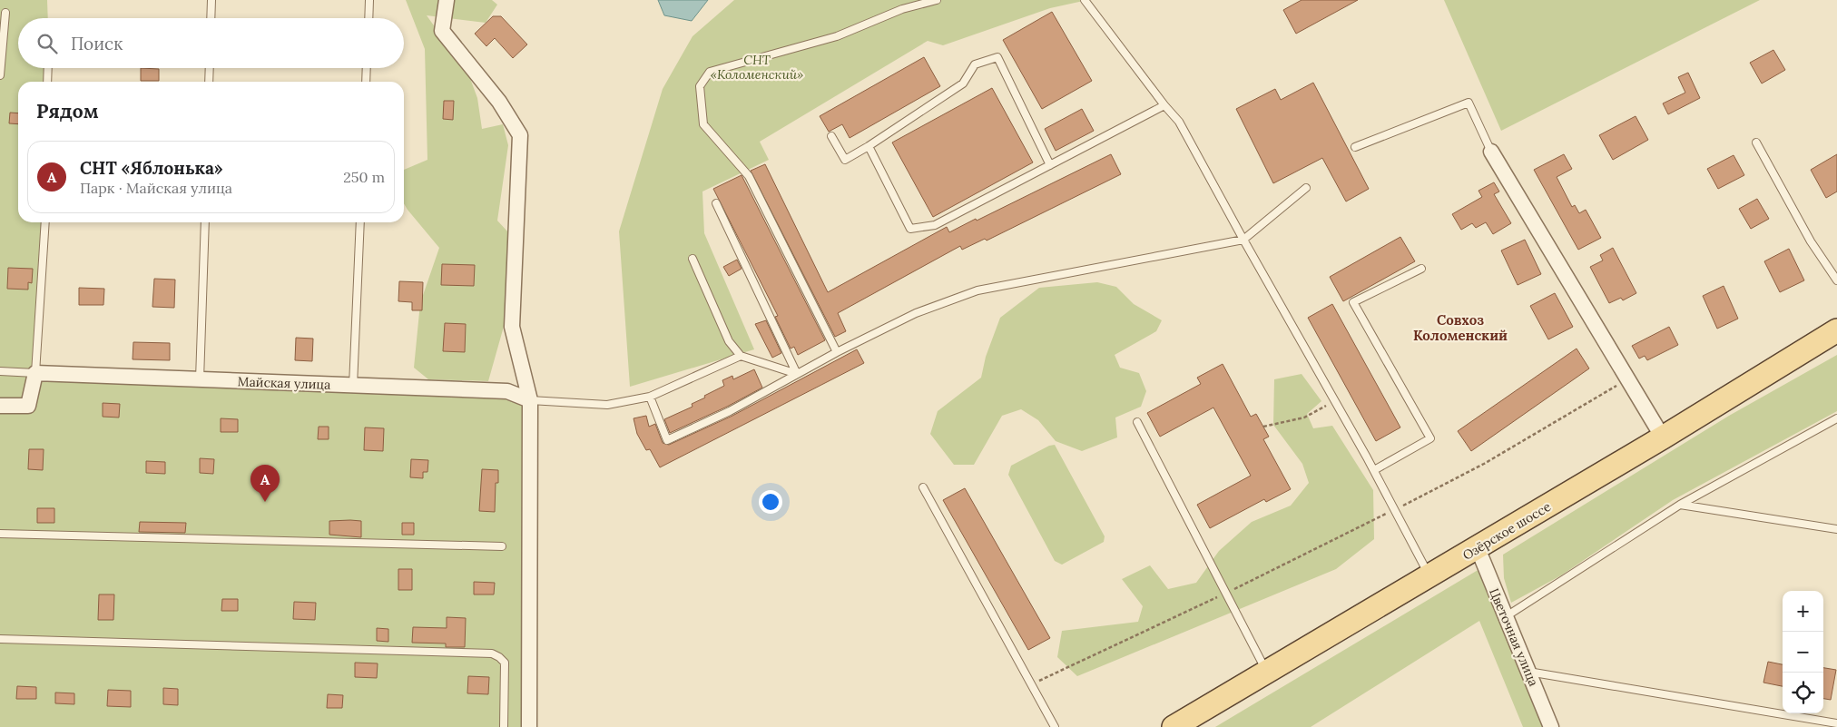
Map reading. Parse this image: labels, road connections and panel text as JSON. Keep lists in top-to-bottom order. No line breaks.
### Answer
{"streets":{"main road":["Озёрское шоссе"],"street":["Майская улица","Цветочная улица"]},"crossings":[["Озёрское шоссе","Цветочная улица"]],"districts":["Совхоз Коломенский"],"parks":["СНТ «Коломенский»"],"page":{"search":"Поиск","heading":"Рядом","list":[{"mark":"A","name":"СНТ «Яблонька»","note":"Парк · Майская улица","value":"250 m"}],"pins":"A","map_buttons":["+","−"]}}
